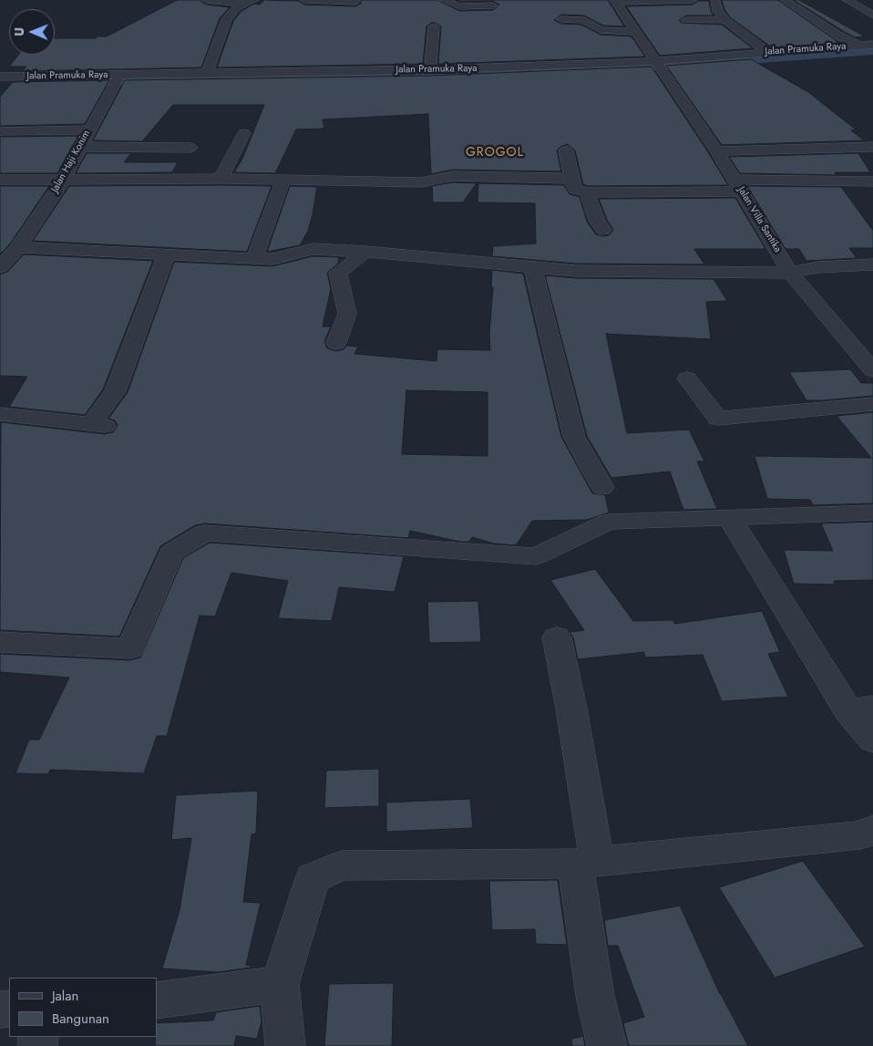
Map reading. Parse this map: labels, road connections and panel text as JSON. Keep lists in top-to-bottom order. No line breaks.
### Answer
{"streets":{"street":["Jalan Pramuka Raya","Jalan Haji Konim","Jalan Villa Santika"]},"crossings":[["Jalan Pramuka Raya","Jalan Haji Konim"],["Jalan Pramuka Raya","Jalan Villa Santika"]],"districts":["GROGOL"],"legend":["Jalan","Bangunan"],"north":"left"}
